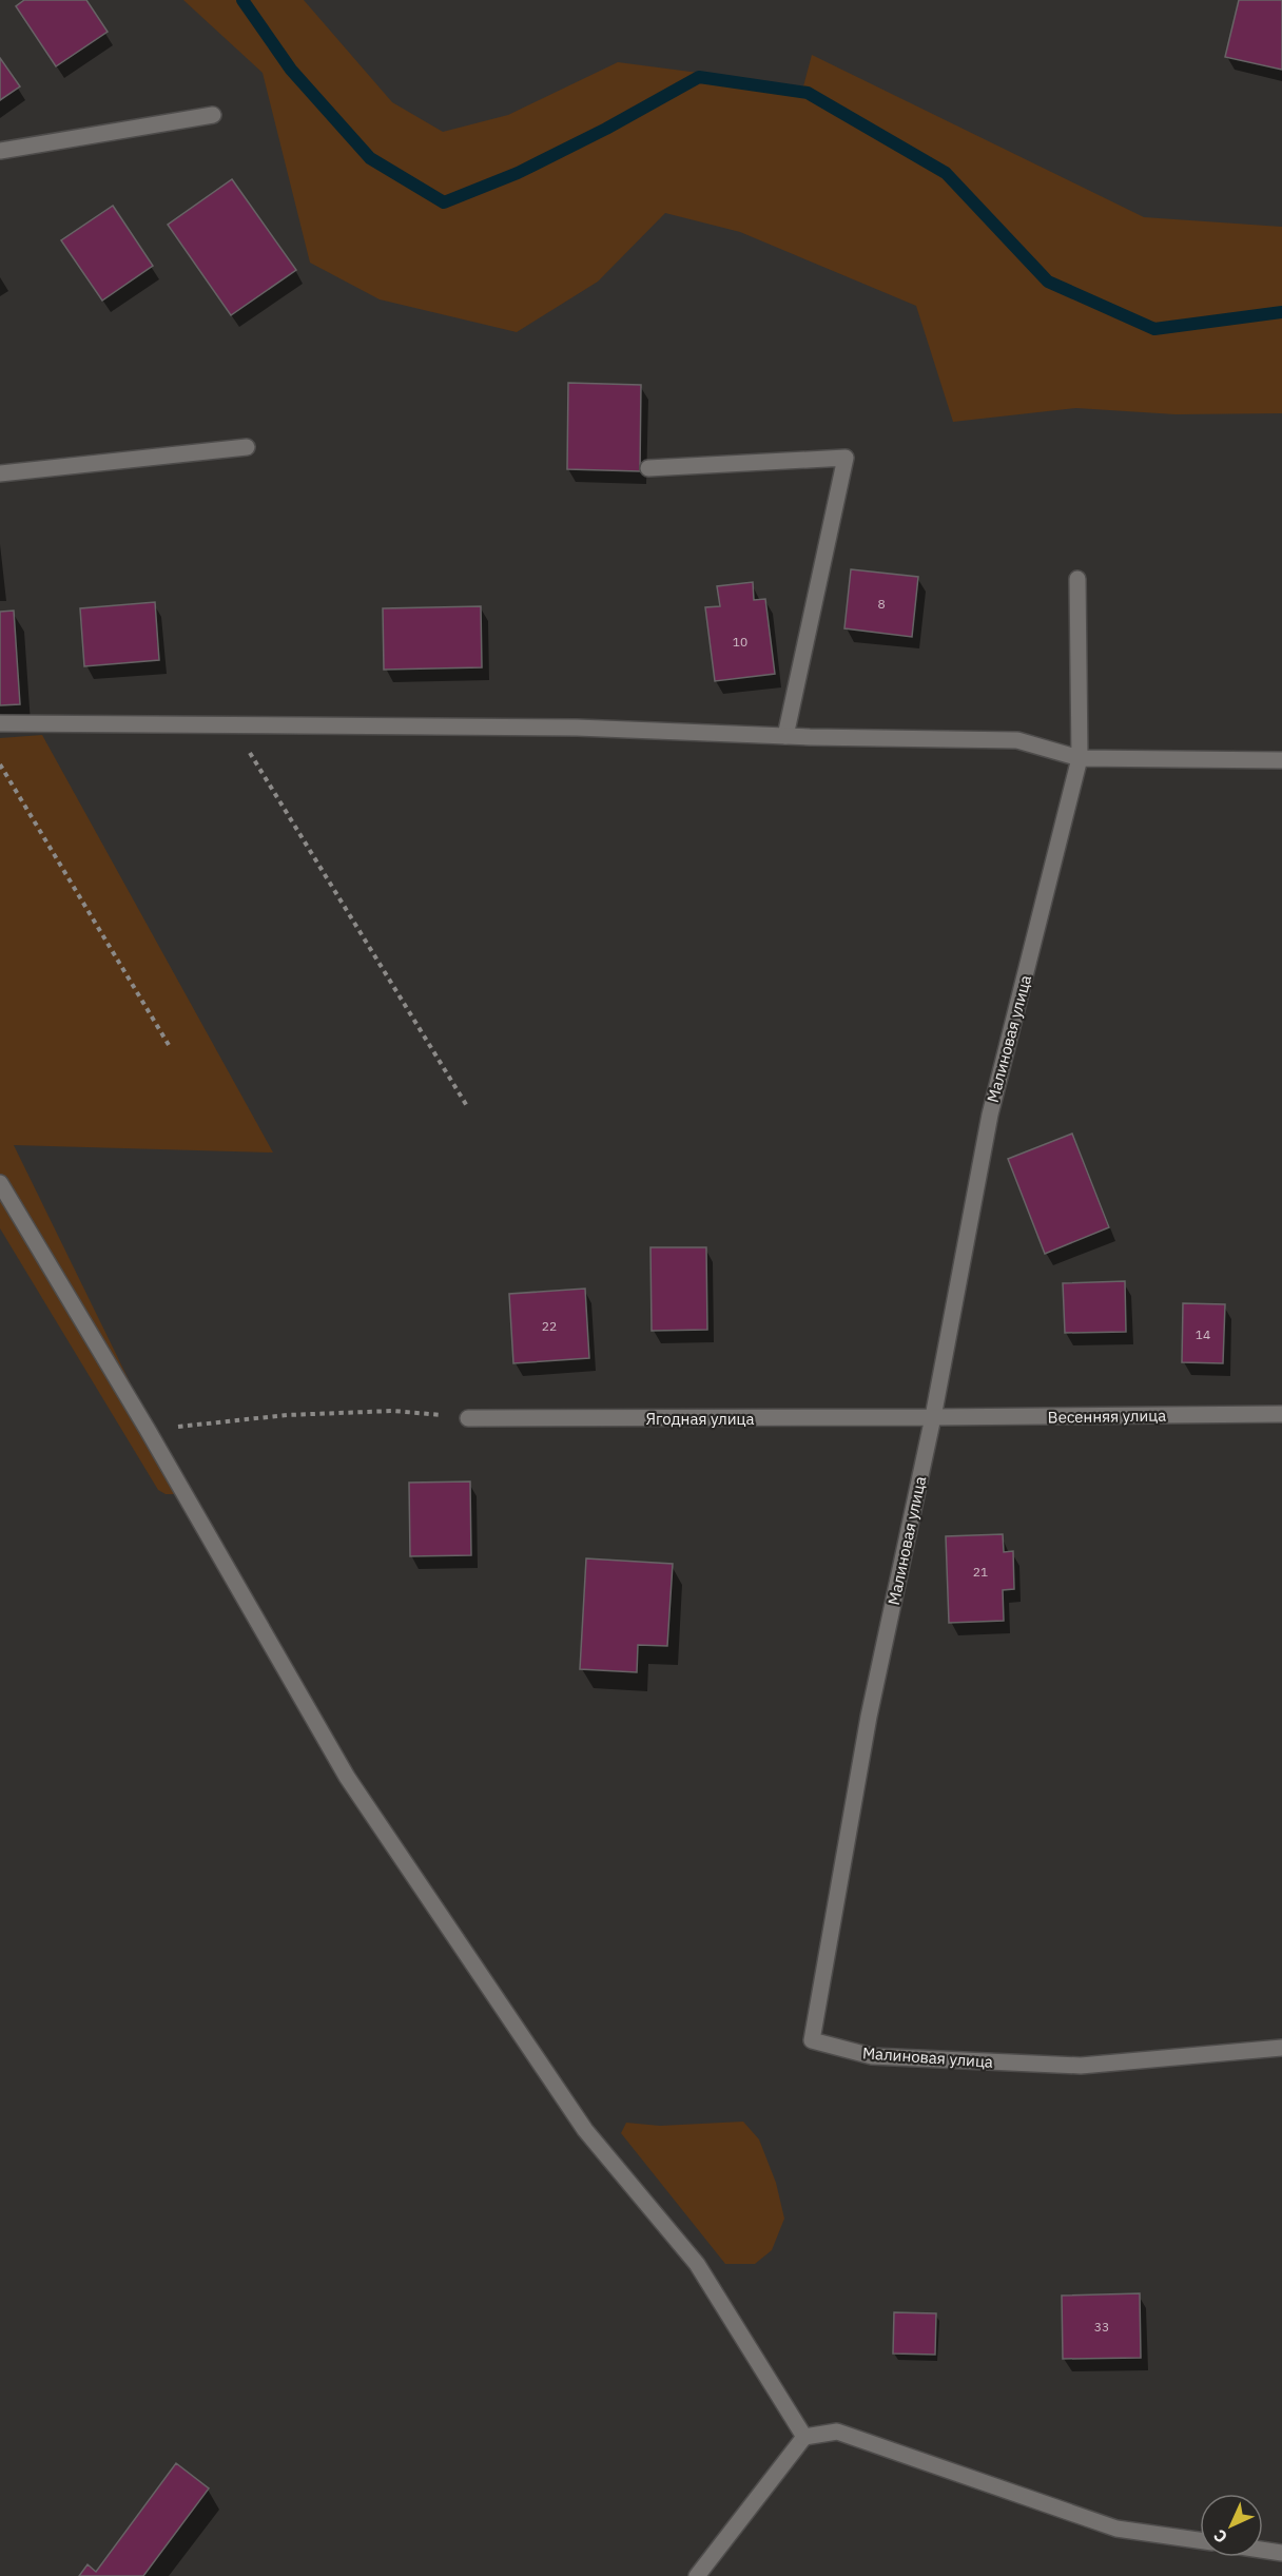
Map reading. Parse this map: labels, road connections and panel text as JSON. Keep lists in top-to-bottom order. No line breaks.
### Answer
{"streets":{"street":["Малиновая улица","Весенняя улица","Ягодная улица"]},"crossings":[["Малиновая улица","Весенняя улица"],["Малиновая улица","Ягодная улица"],["Весенняя улица","Ягодная улица"]],"house_numbers":["8","10","22","14","21","33"],"north":"bottom left"}
